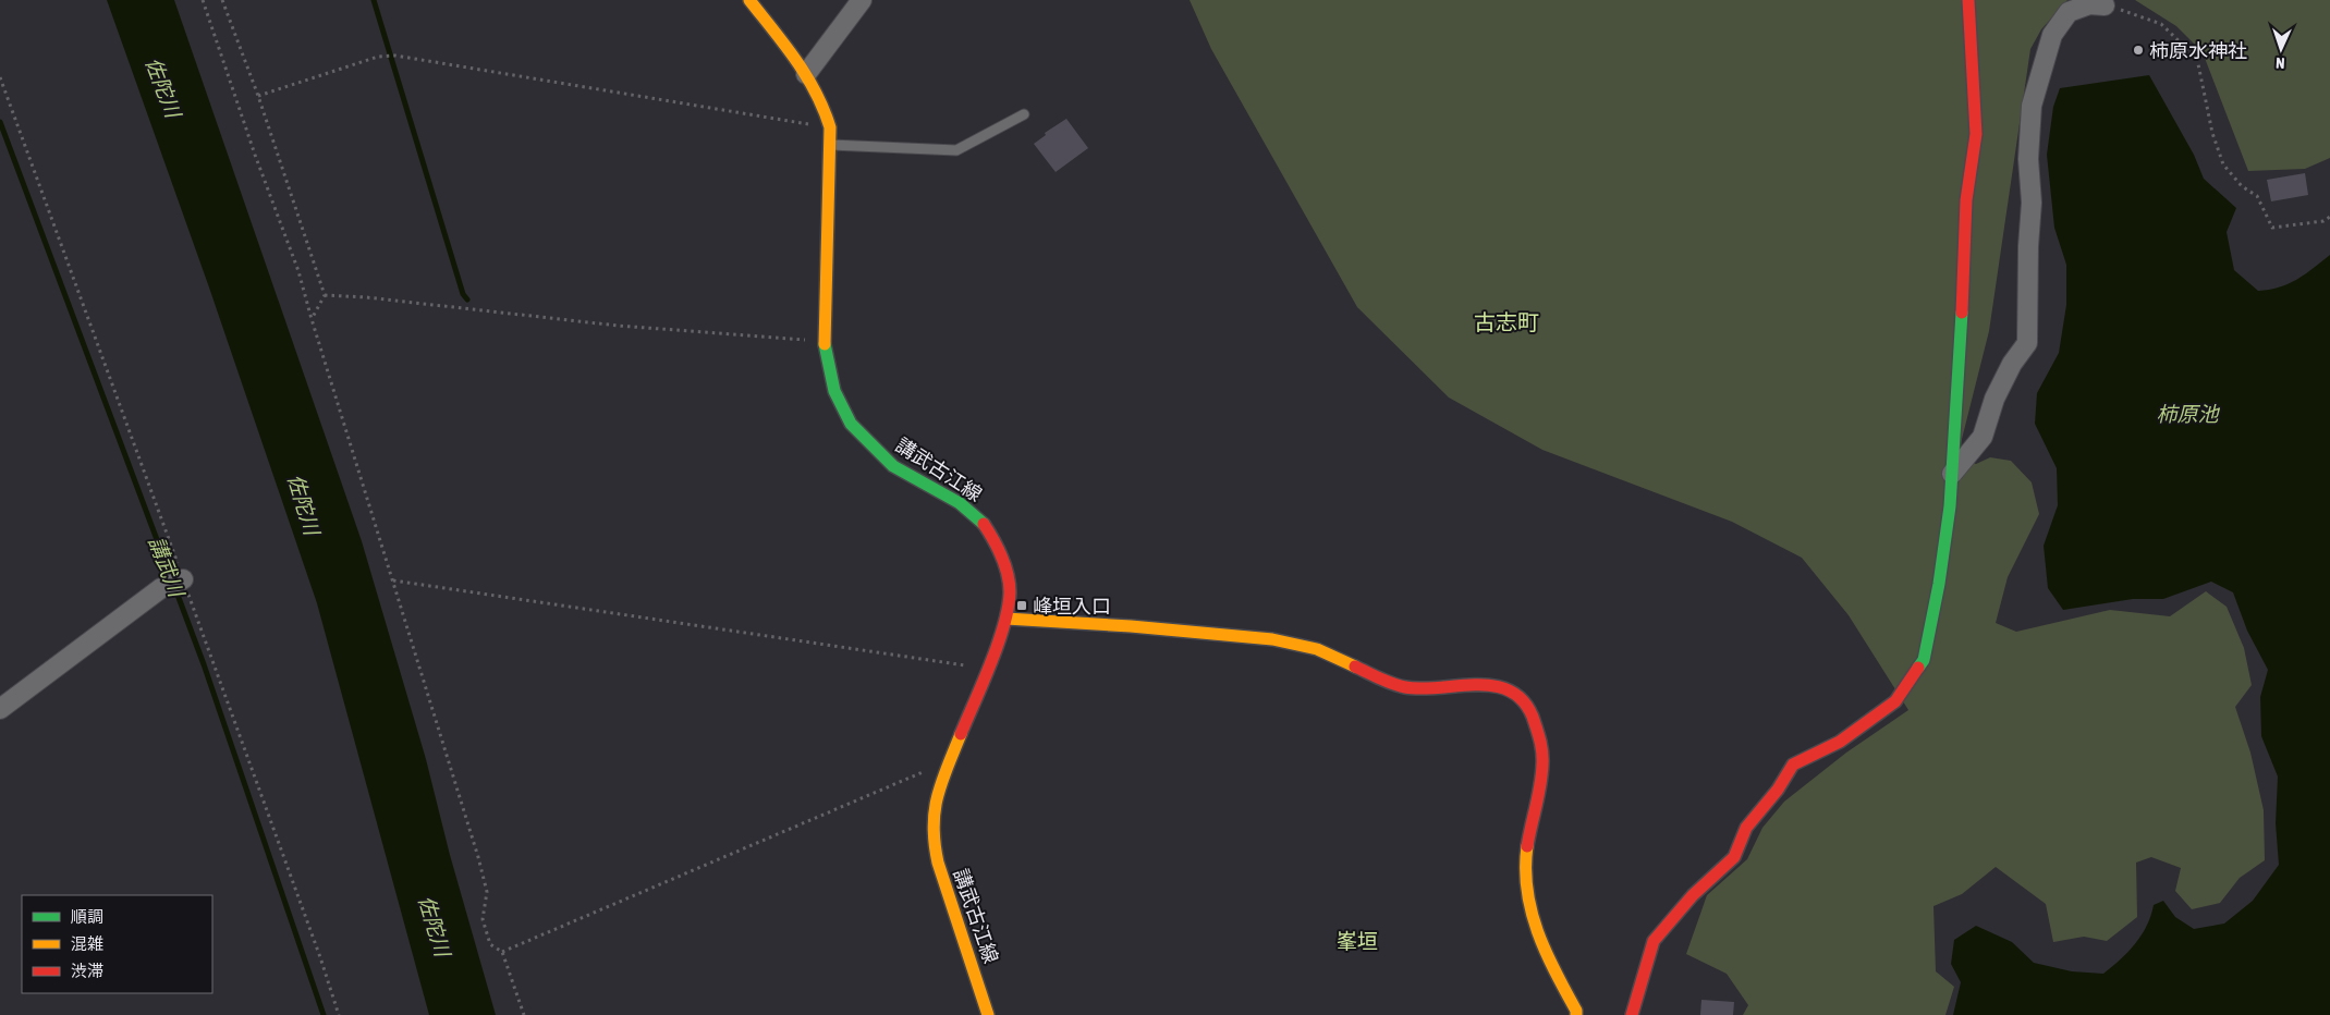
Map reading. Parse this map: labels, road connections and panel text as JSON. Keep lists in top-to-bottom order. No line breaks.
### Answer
{"streets":{"street":["講武古江線"]},"districts":["古志町","峯垣"],"water":["佐陀川","柿原池","講武川"],"places":{"other":["柿原水神社"],"transit":["峰垣入口"]},"legend":["順調","混雑","渋滞"],"north":"bottom"}
